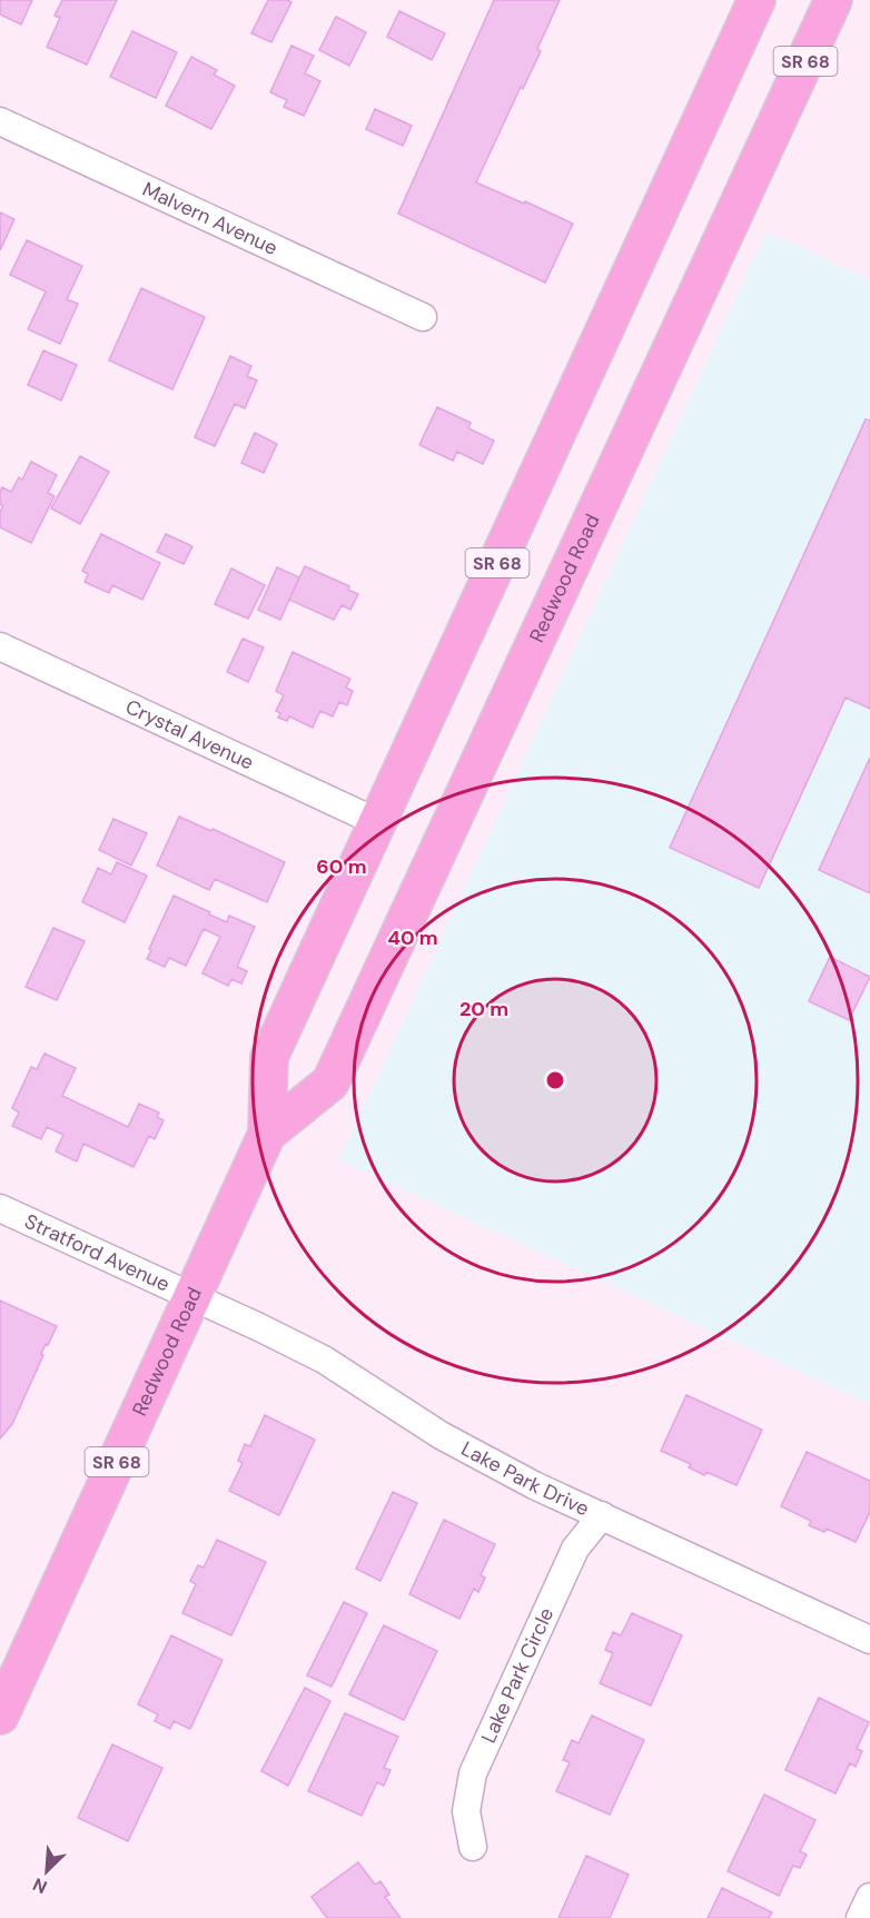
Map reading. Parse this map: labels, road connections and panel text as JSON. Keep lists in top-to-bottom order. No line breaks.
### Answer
{"streets":{"main road":["SR 68","Redwood Road"],"street":["Malvern Avenue","Crystal Avenue","Stratford Avenue","Lake Park Drive","Lake Park Circle"]},"crossings":[["Redwood Road","Crystal Avenue"],["Redwood Road","Stratford Avenue"],["Redwood Road","Lake Park Drive"],["Stratford Avenue","Lake Park Drive"],["Lake Park Drive","Lake Park Circle"]],"north":"bottom left","rings":["60 m","40 m","20 m"]}
